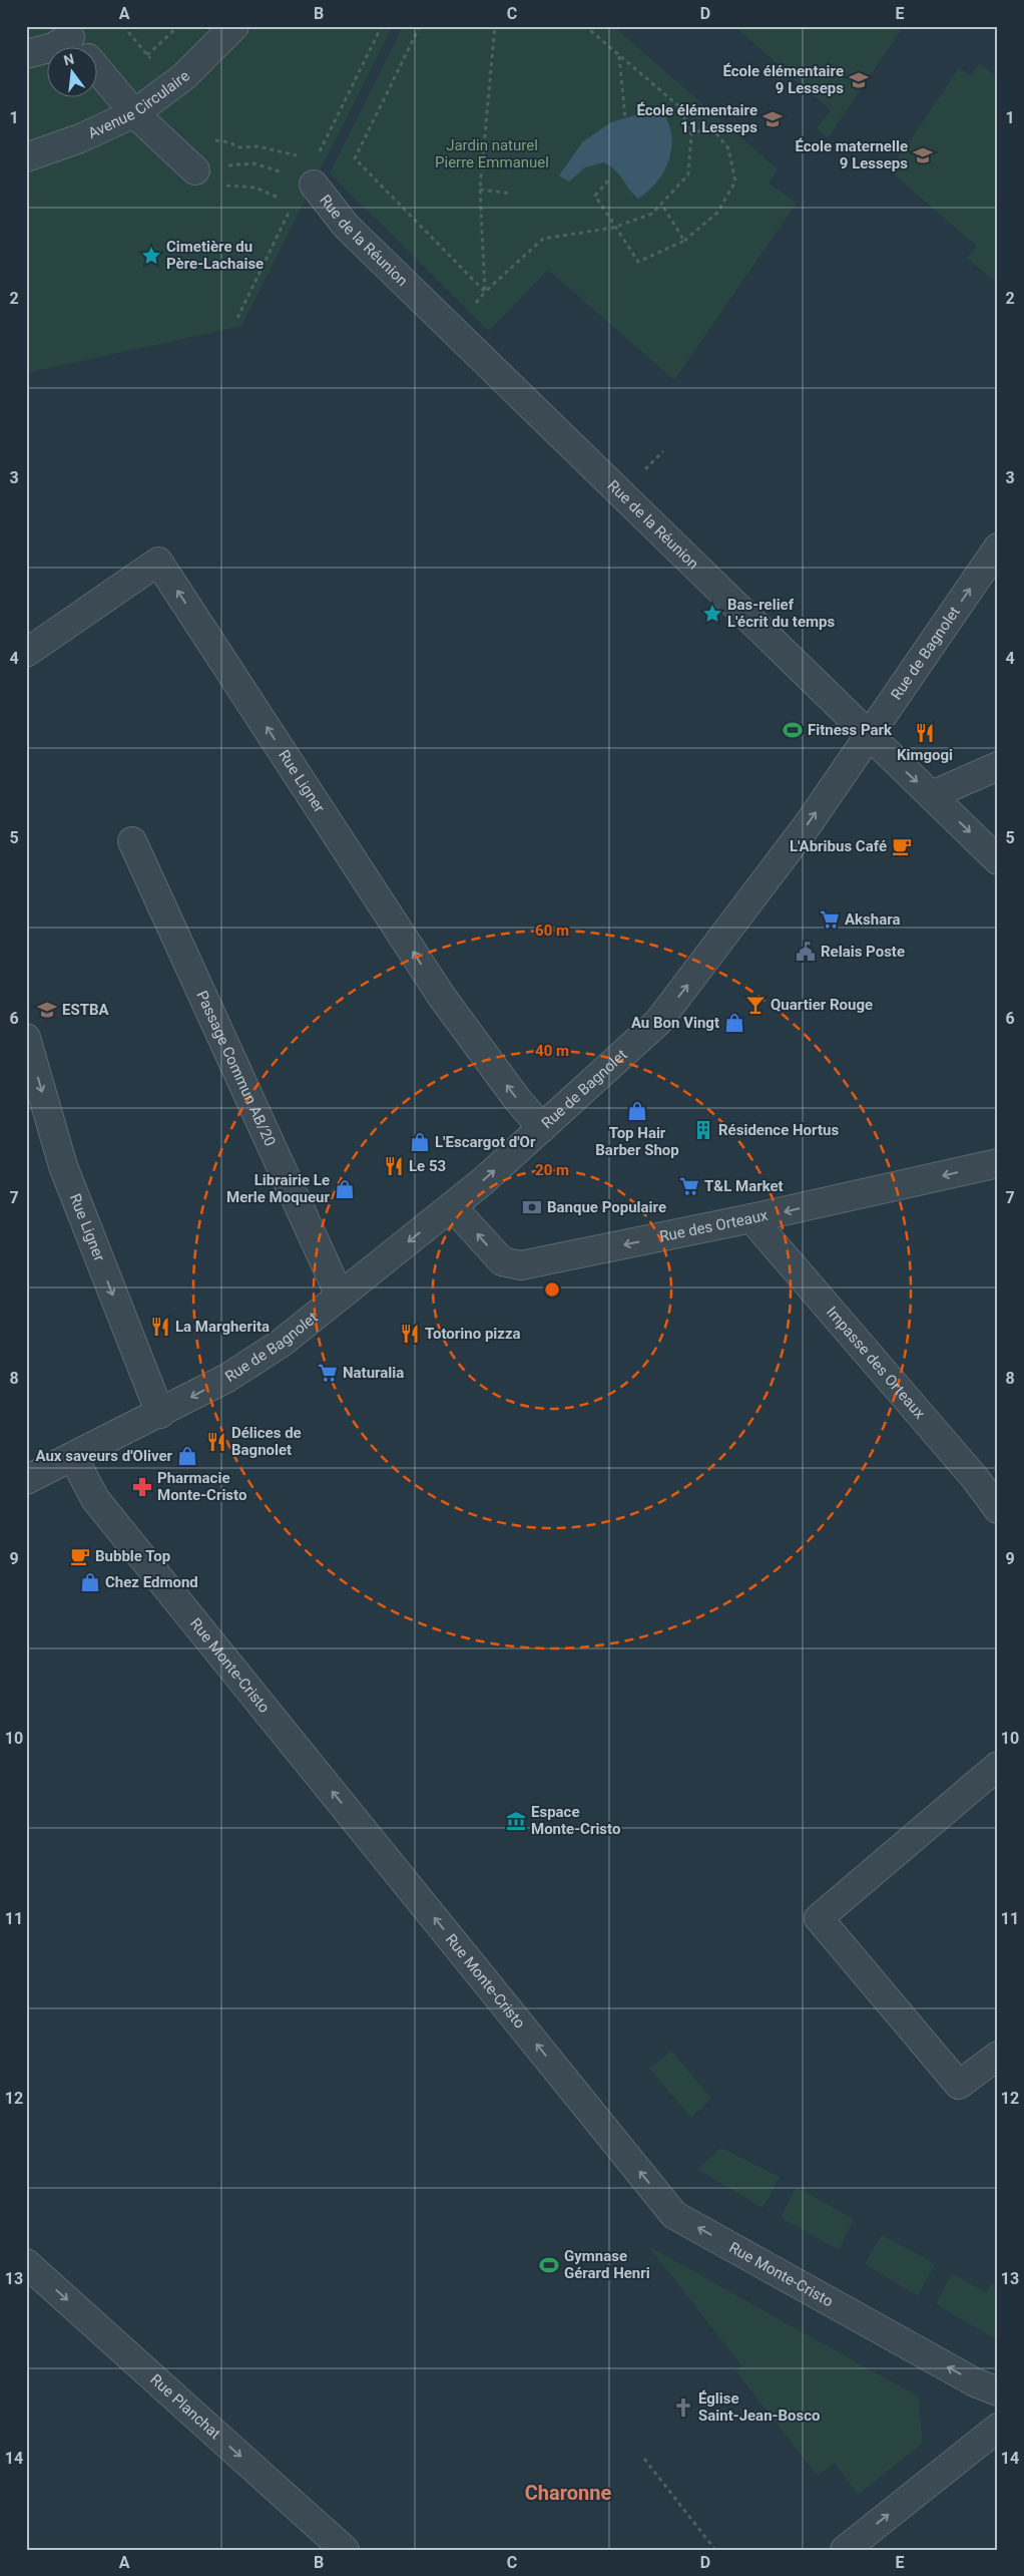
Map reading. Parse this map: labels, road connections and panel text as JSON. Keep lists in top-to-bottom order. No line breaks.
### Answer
{"streets":{"street":["Avenue Circulaire","Rue de la Réunion","Rue de Bagnolet","Rue Ligner","Passage Commun AB/20","Rue des Orteaux","Impasse des Orteaux","Rue Monte-Cristo","Rue Planchat"]},"crossings":[["Rue de la Réunion","Rue de Bagnolet"],["Rue de Bagnolet","Rue Ligner"],["Rue de Bagnolet","Passage Commun AB/20"],["Rue de Bagnolet","Rue des Orteaux"],["Rue de Bagnolet","Rue Monte-Cristo"],["Rue des Orteaux","Impasse des Orteaux"]],"one_way":["Rue des Orteaux","Rue Monte-Cristo","Rue Planchat"],"districts":["Charonne"],"parks":["Jardin naturel Pierre Emmanuel"],"places":{"school or university":["École élémentaire 9 Lesseps","École élémentaire 11 Lesseps","École maternelle 9 Lesseps","ESTBA"],"place":["Cimetière du Père-Lachaise","Bas-relief L'écrit du temps"],"sports":["Fitness Park","Gymnase Gérard Henri"],"restaurant":["Kimgogi","Le 53","La Margherita","Totorino pizza","Délices de Bagnolet"],"cafe":["L'Abribus Café","Bubble Top"],"supermarket":["Akshara","T&L Market","Naturalia"],"public building":["Relais Poste"],"bar":["Quartier Rouge"],"shop":["Au Bon Vingt","Top Hair Barber Shop","L'Escargot d'Or","Librairie Le Merle Moqueur","Aux saveurs d'Oliver","Chez Edmond"],"building":["Résidence Hortus"],"bank":["Banque Populaire"],"pharmacy":["Pharmacie Monte-Cristo"],"museum":["Espace Monte-Cristo"],"church":["Église Saint-Jean-Bosco"]},"north":"top","grid":{"columns":["A","B","C","D","E"],"rows":["1","2","3","4","5","6","7","8","9","10","11","12","13","14"]},"rings":["60 m","40 m","20 m"]}
